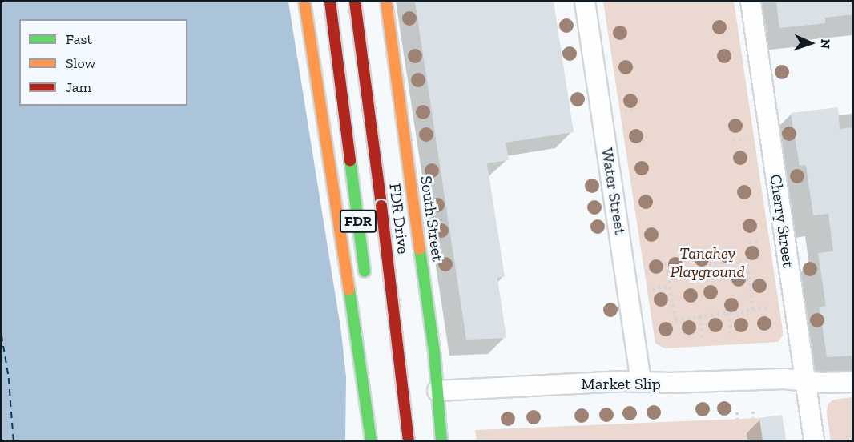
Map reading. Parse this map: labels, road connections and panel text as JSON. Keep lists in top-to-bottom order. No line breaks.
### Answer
{"streets":{"main road":["FDR Drive","South Street","FDR"],"street":["Water Street","Cherry Street","Market Slip"]},"crossings":[["Water Street","Market Slip"],["South Street","Market Slip"],["Cherry Street","Market Slip"]],"parks":["Tanahey Playground"],"legend":["Fast","Slow","Jam"],"north":"right"}
